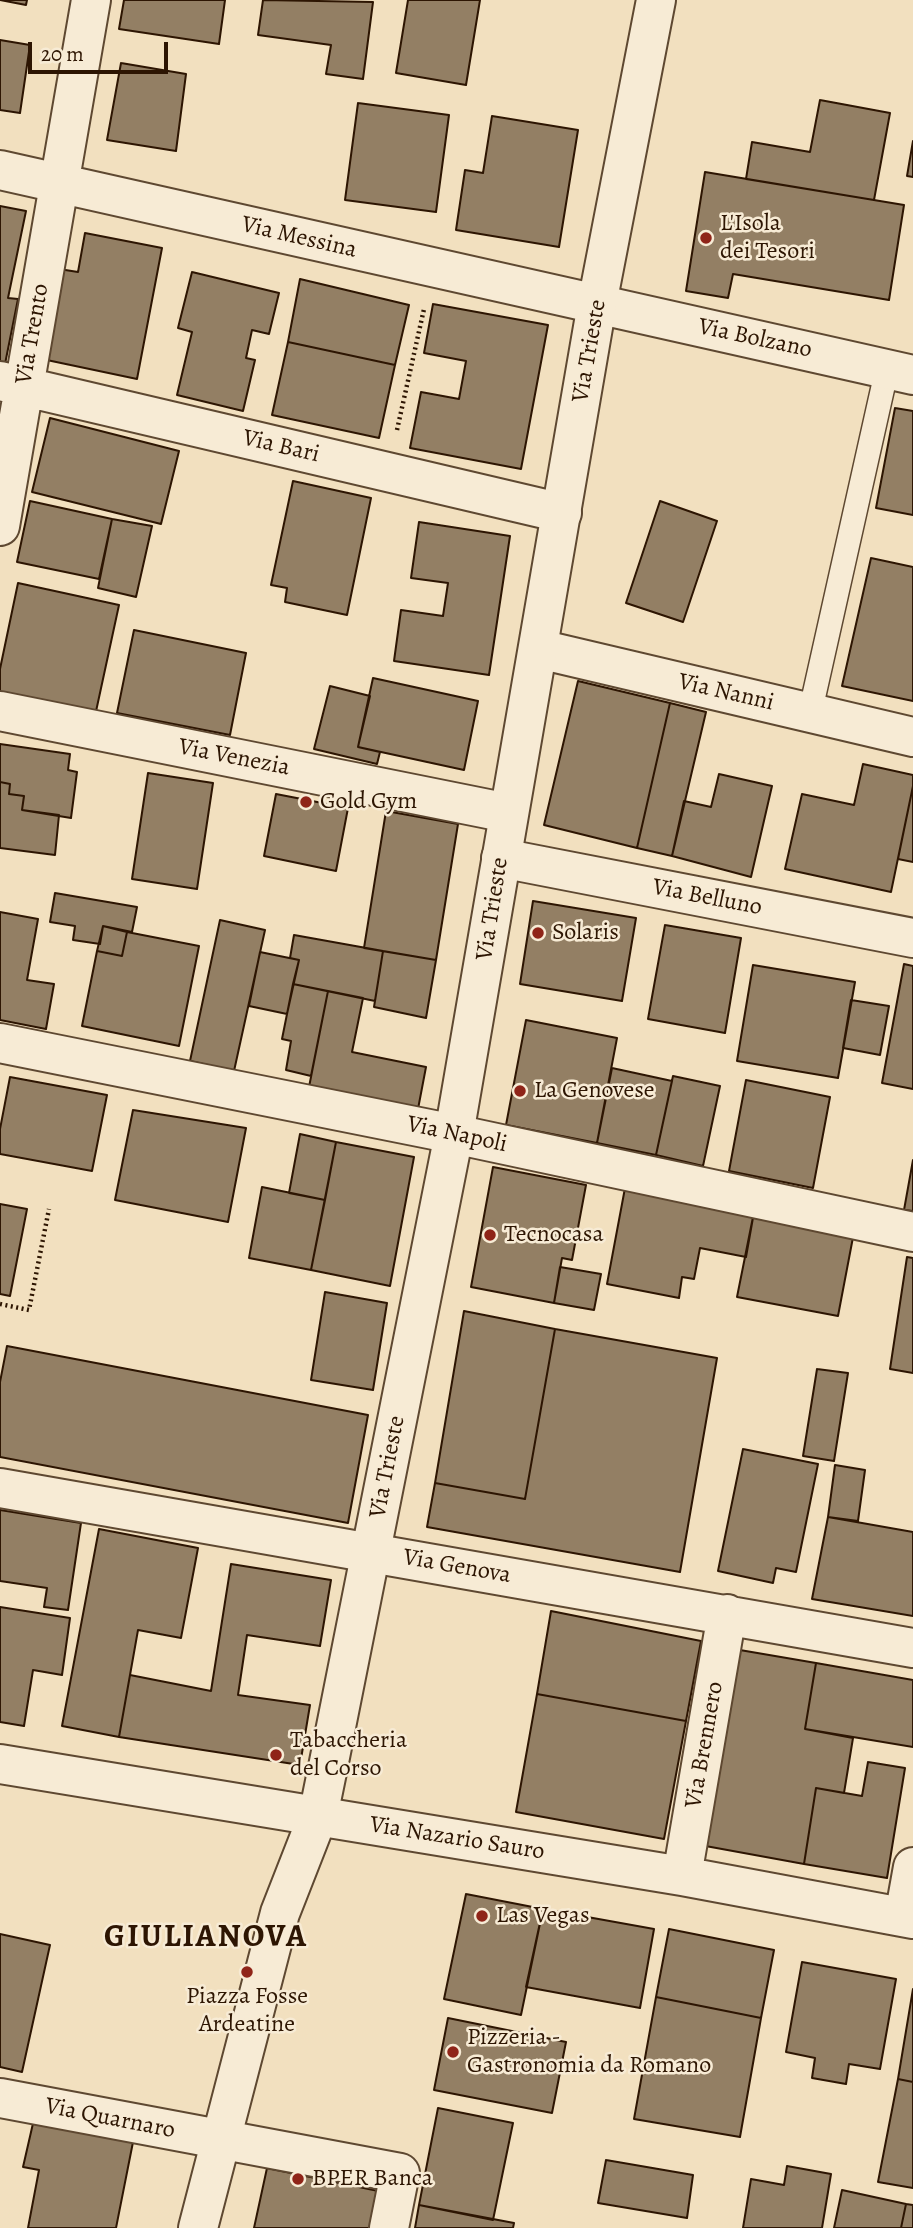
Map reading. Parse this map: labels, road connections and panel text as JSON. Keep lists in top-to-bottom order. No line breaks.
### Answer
{"streets":{"street":["Via Messina","Via Trento","Via Bolzano","Via Trieste","Via Bari","Via Nanni","Via Venezia","Via Belluno","Via Napoli","Via Genova","Via Brennero","Via Nazario Sauro","Via Quarnaro"]},"crossings":[["Via Messina","Via Trento"],["Via Messina","Via Bolzano"],["Via Messina","Via Trieste"],["Via Trento","Via Bari"],["Via Bolzano","Via Trieste"],["Via Trieste","Via Bari"],["Via Trieste","Via Nanni"],["Via Trieste","Via Venezia"],["Via Trieste","Via Belluno"],["Via Trieste","Via Napoli"],["Via Trieste","Via Genova"],["Via Trieste","Via Nazario Sauro"],["Via Trieste","Via Quarnaro"],["Via Genova","Via Brennero"],["Via Brennero","Via Nazario Sauro"]],"districts":["GIULIANOVA"],"places":["L'Isola dei Tesori","Gold Gym","Solaris","La Genovese","Tecnocasa","Tabaccheria del Corso","Las Vegas","Piazza Fosse Ardeatine","Pizzeria - Gastronomia da Romano","BPER Banca"],"scale_bar":"20 m"}
